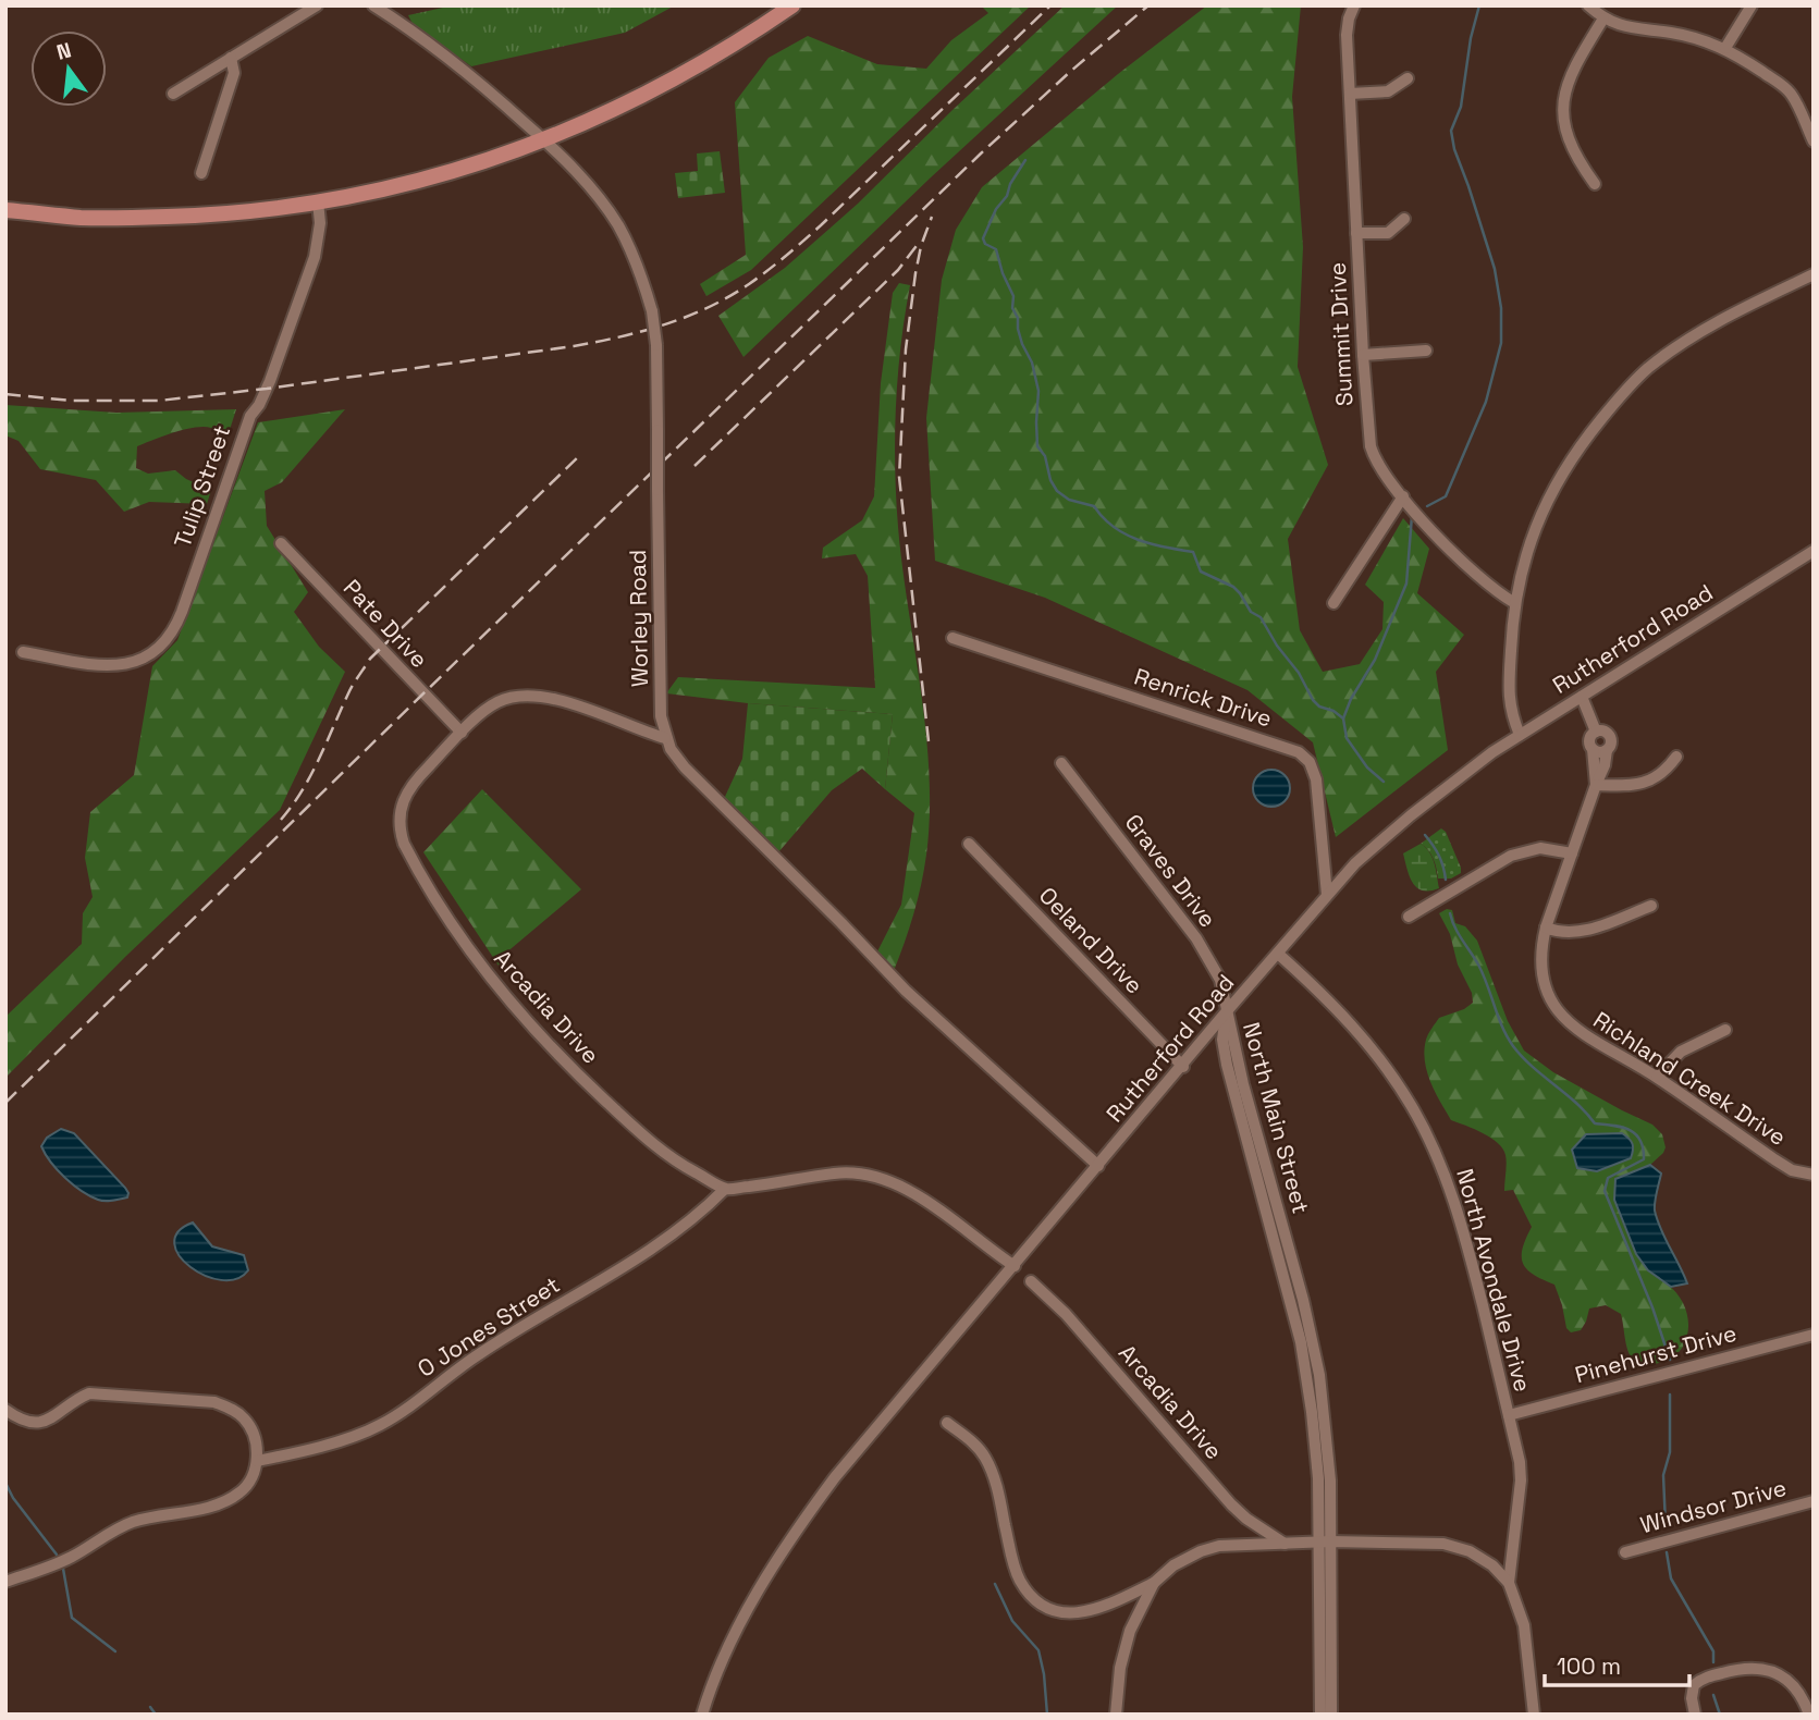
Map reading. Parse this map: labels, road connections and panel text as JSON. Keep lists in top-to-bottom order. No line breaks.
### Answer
{"streets":{"street":["Summit Drive","Tulip Street","Worley Road","Pate Drive","Rutherford Road","Renrick Drive","Graves Drive","Oeland Drive","Arcadia Drive","Richland Creek Drive","North Main Street","North Avondale Drive","O Jones Street","Pinehurst Drive","Windsor Drive"]},"crossings":[["Worley Road","Rutherford Road"],["Worley Road","Arcadia Drive"],["Pate Drive","Arcadia Drive"],["Rutherford Road","Renrick Drive"],["Rutherford Road","Graves Drive"],["Rutherford Road","Oeland Drive"],["Rutherford Road","North Main Street"],["Rutherford Road","North Avondale Drive"],["Graves Drive","North Main Street"],["Arcadia Drive","O Jones Street"],["North Avondale Drive","Pinehurst Drive"]],"scale_bar":"100 m","north":"top"}
